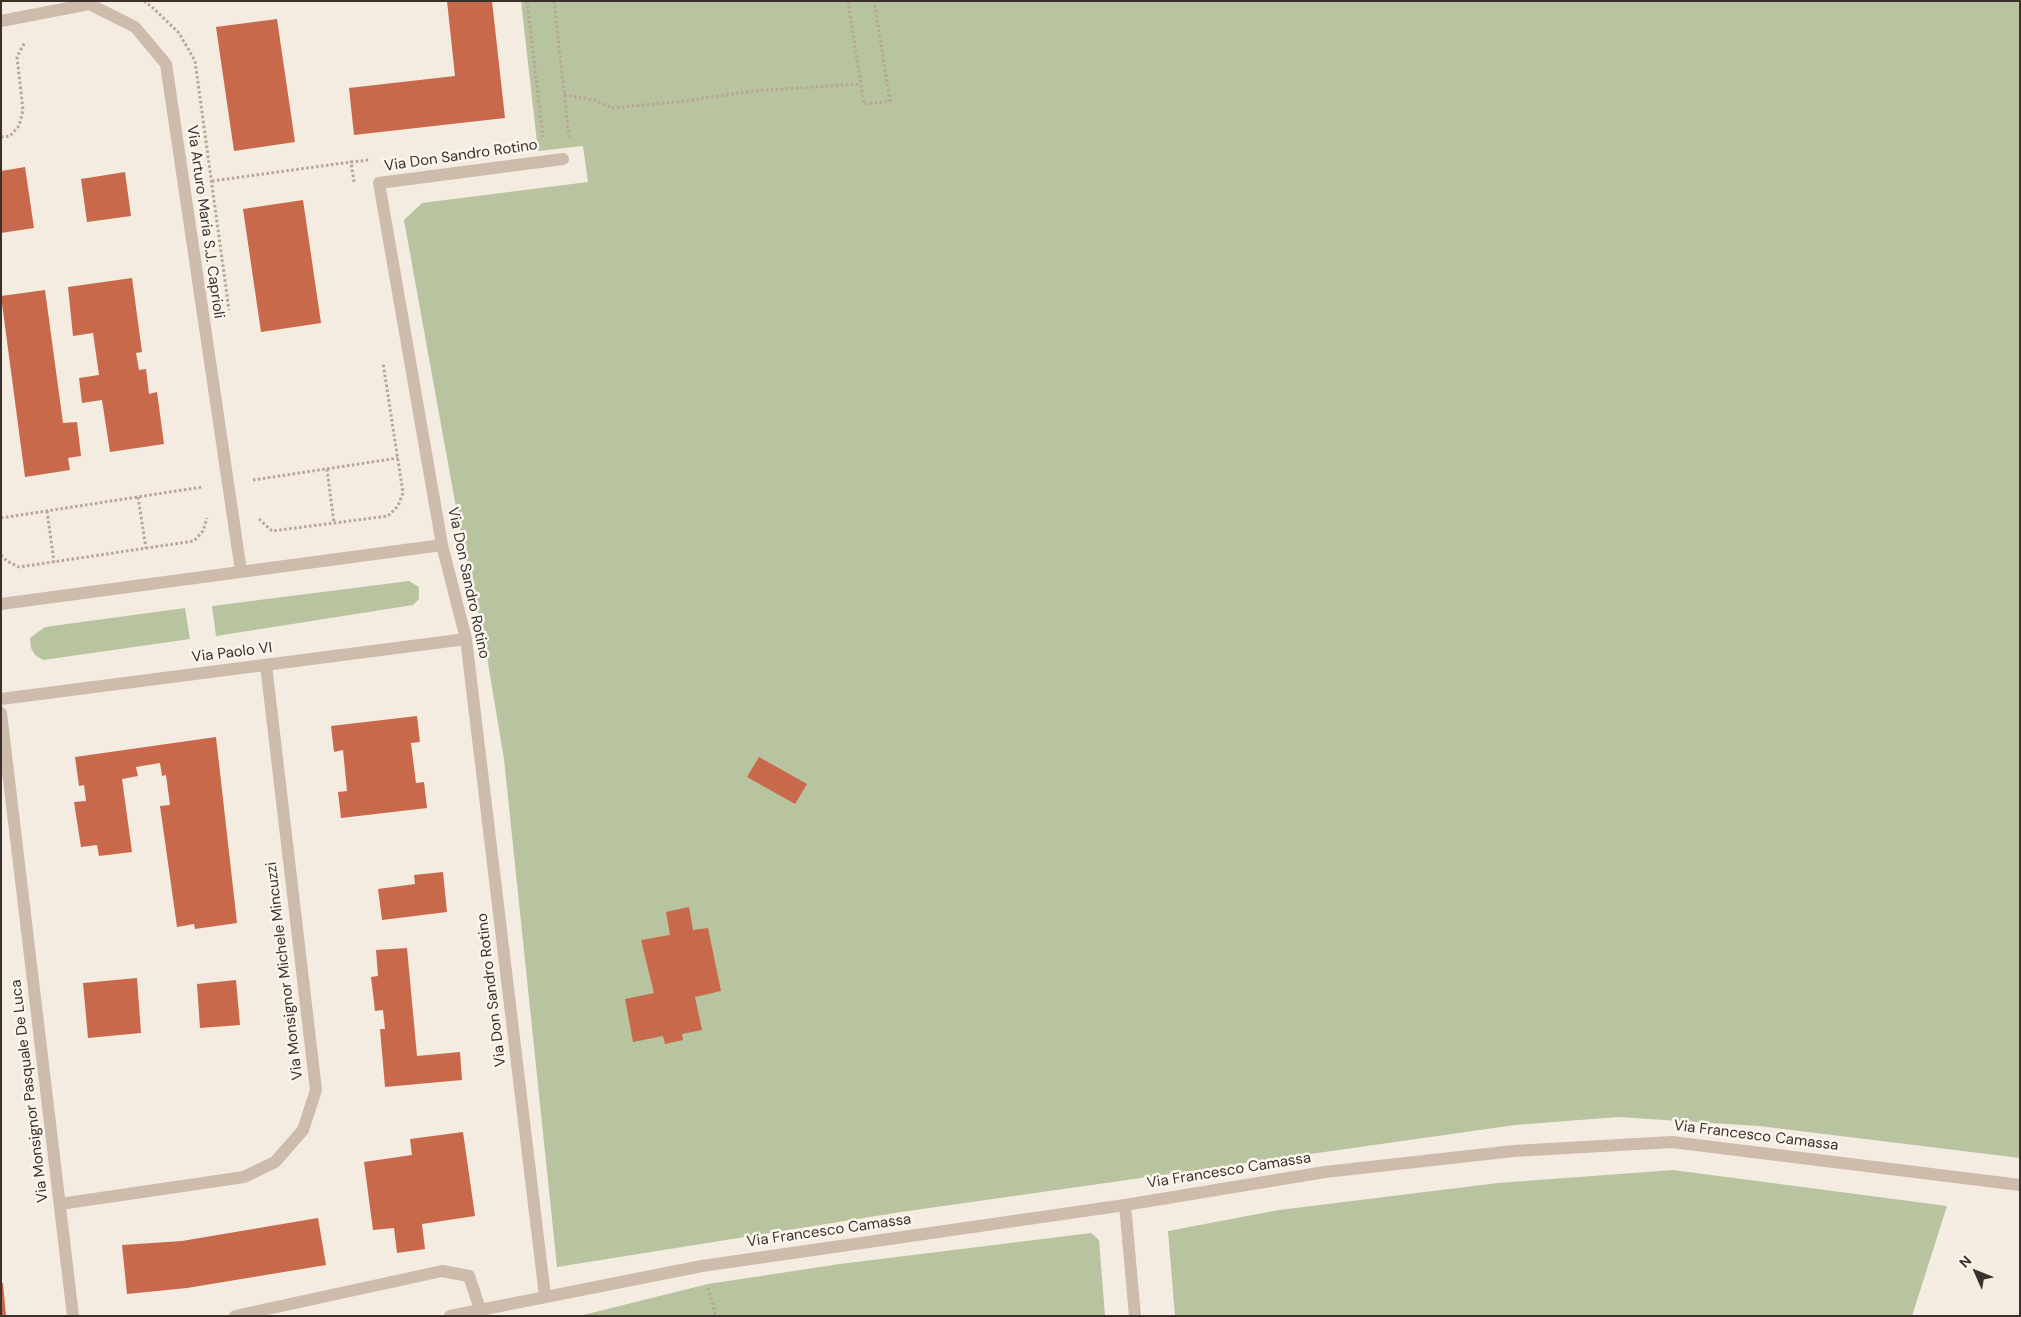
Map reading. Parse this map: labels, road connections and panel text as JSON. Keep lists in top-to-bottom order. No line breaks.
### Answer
{"streets":{"street":["Via Don Sandro Rotino","Via Arturo Maria S.J. Caprioli","Via Paolo VI","Via Monsignor Michele Mincuzzi","Via Monsignor Pasquale De Luca","Via Francesco Camassa"]},"crossings":[["Via Don Sandro Rotino","Via Paolo VI"],["Via Don Sandro Rotino","Via Francesco Camassa"],["Via Paolo VI","Via Monsignor Michele Mincuzzi"],["Via Monsignor Michele Mincuzzi","Via Monsignor Pasquale De Luca"]],"north":"top left"}
